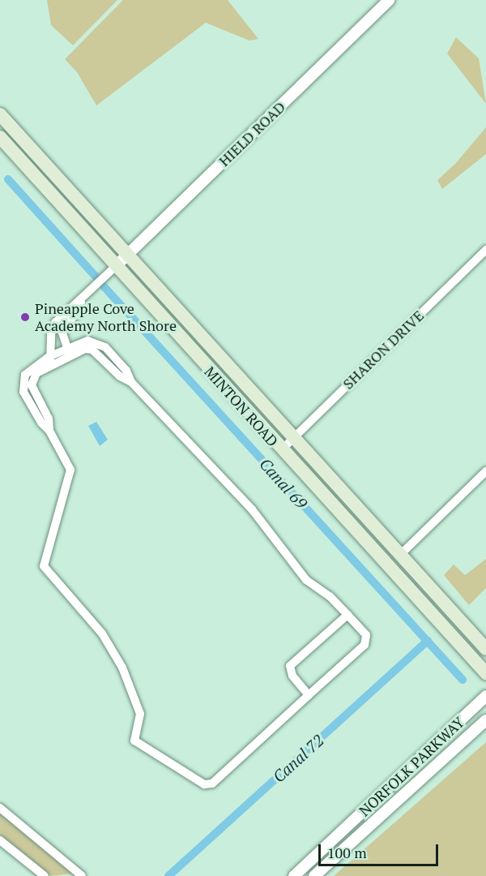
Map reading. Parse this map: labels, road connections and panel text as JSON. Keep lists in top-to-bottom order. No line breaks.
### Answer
{"streets":{"main road":["MINTON ROAD"],"street":["HIELD ROAD","SHARON DRIVE","NORFOLK PARKWAY"]},"crossings":[["HIELD ROAD","MINTON ROAD"],["SHARON DRIVE","MINTON ROAD"]],"water":["Canal 69","Canal 72"],"places":["Pineapple Cove Academy North Shore"],"scale_bar":"100 m"}
